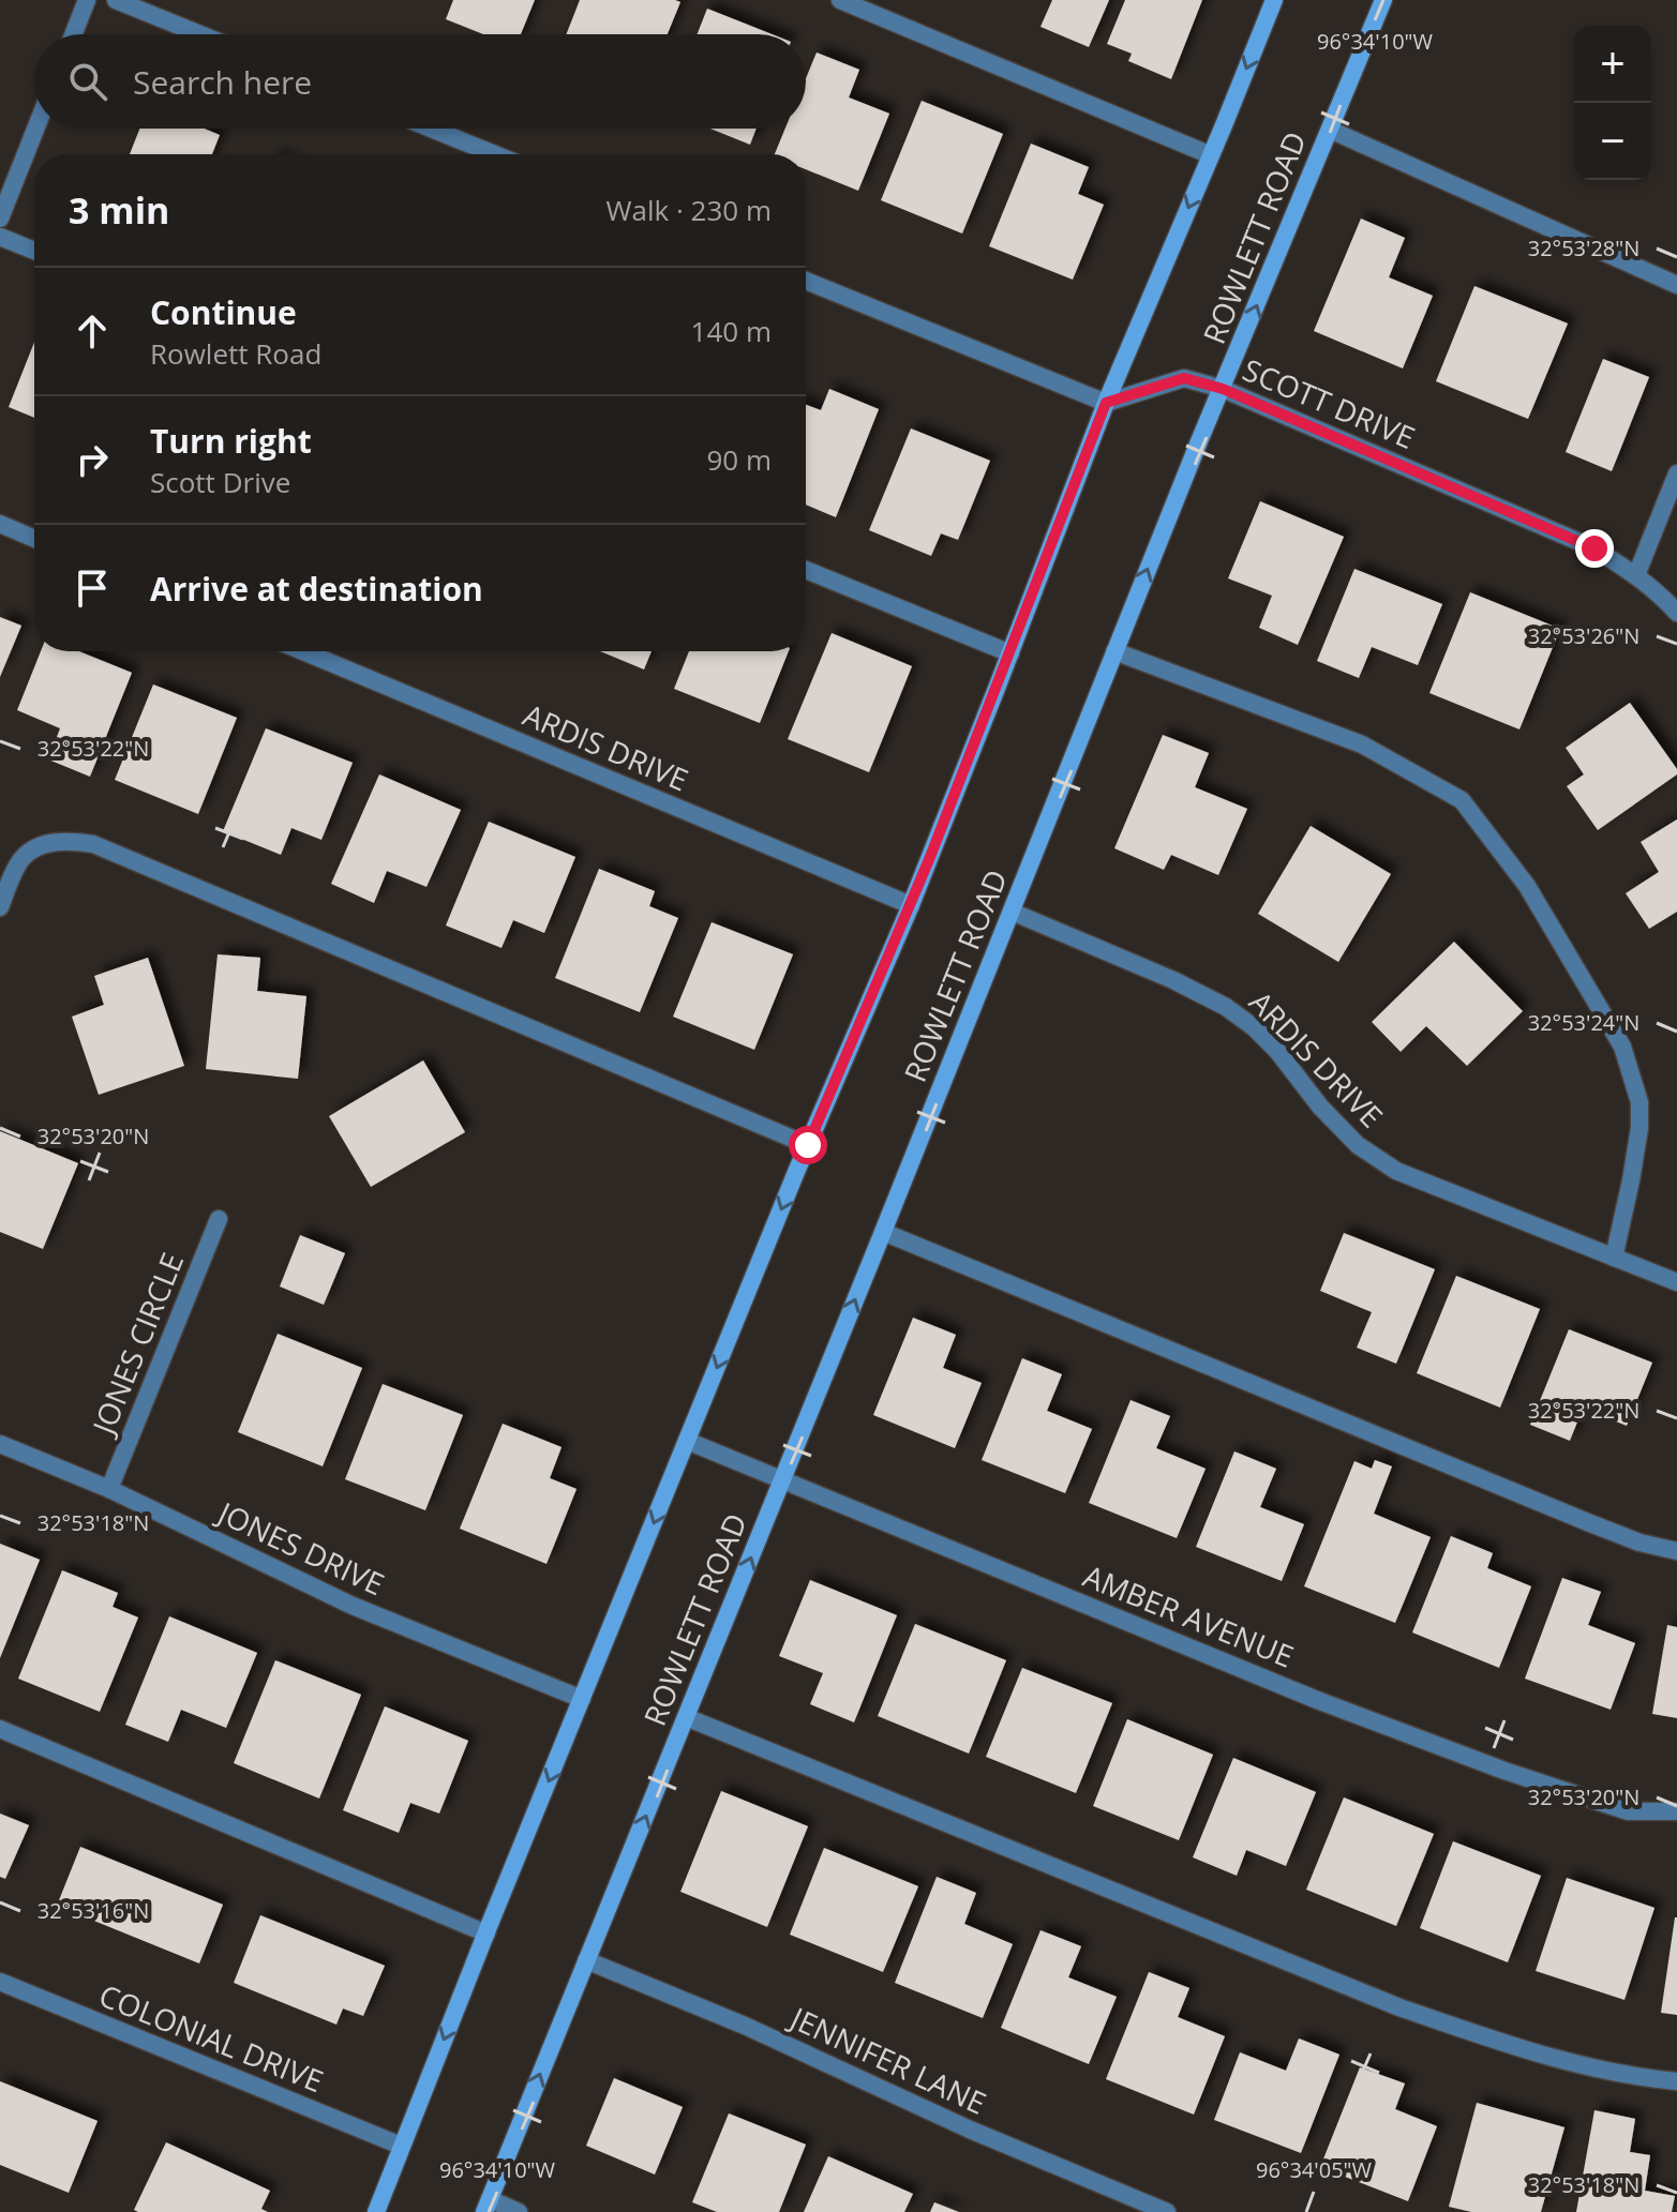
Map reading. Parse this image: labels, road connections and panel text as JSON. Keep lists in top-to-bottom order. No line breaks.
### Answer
{"streets":{"main road":["ROWLETT ROAD"],"street":["SCOTT DRIVE","ARDIS DRIVE","JONES CIRCLE","JONES DRIVE","AMBER AVENUE","COLONIAL DRIVE","JENNIFER LANE"]},"crossings":[["ROWLETT ROAD","SCOTT DRIVE"],["ROWLETT ROAD","ARDIS DRIVE"],["ROWLETT ROAD","AMBER AVENUE"],["ROWLETT ROAD","JENNIFER LANE"],["JONES CIRCLE","JONES DRIVE"]],"page":{"map_buttons":["+","−"],"search":"Search here","heading":["3 min","Walk · 230 m"],"list":[["Continue","Rowlett Road","140 m"],["Turn right","Scott Drive","90 m"],"Arrive at destination"]},"coordinates":["96°34'10\"W","32°53'28\"N","32°53'26\"N","32°53'22\"N","32°53'24\"N","32°53'20\"N","32°53'18\"N","32°53'16\"N","96°34'05\"W"]}
